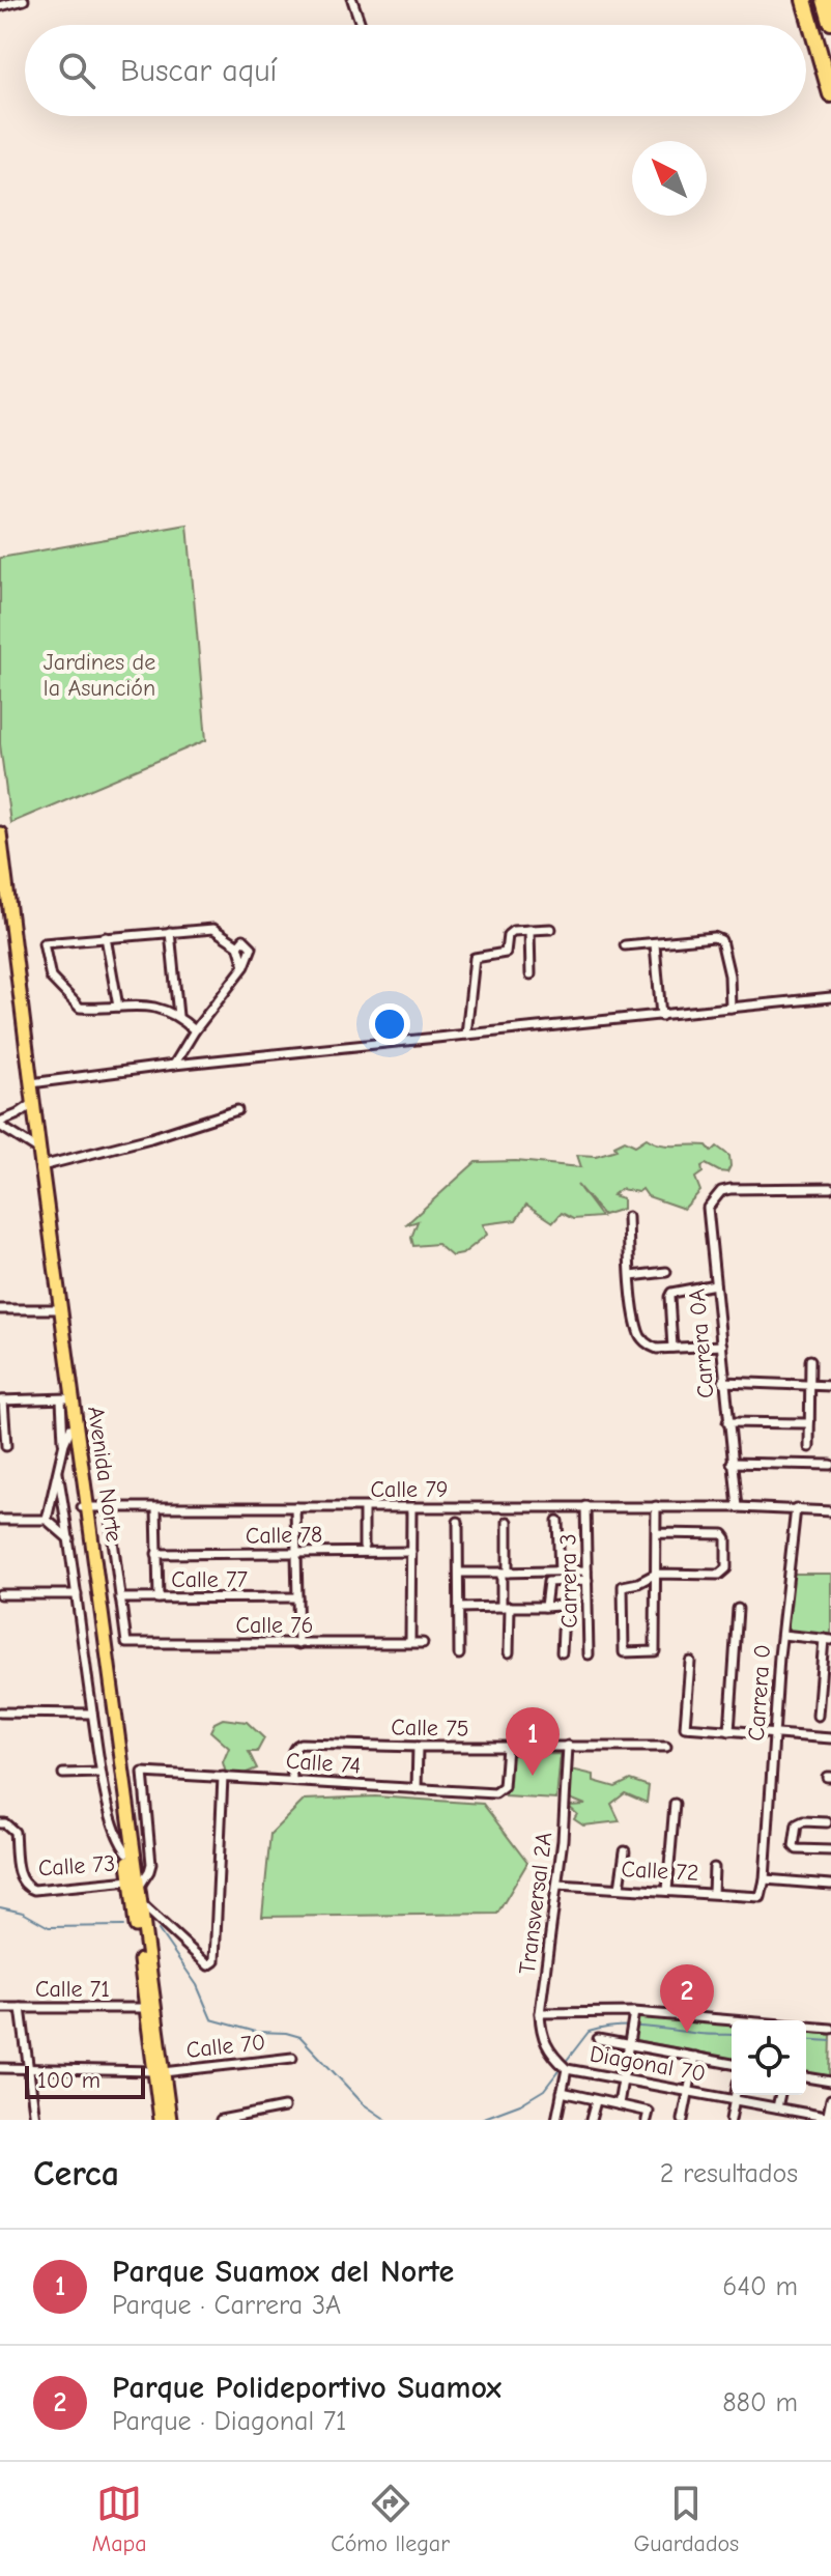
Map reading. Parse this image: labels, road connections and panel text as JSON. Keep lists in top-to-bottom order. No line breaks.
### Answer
{"streets":{"main road":["Avenida Norte"],"street":["Carrera 0A","Calle 79","Calle 78","Calle 77","Carrera 3","Calle 76","Carrera 0","Calle 75","Calle 74","Calle 73","Calle 72","Transversal 2A","Calle 71","Calle 70","Diagonal 70"]},"crossings":[["Carrera 0A","Calle 79"],["Avenida Norte","Calle 79"],["Avenida Norte","Calle 74"],["Avenida Norte","Calle 73"],["Avenida Norte","Calle 71"],["Avenida Norte","Calle 70"],["Calle 79","Carrera 3"],["Calle 77","Calle 76"],["Carrera 0","Calle 72"],["Calle 75","Calle 74"],["Calle 75","Transversal 2A"],["Calle 74","Calle 73"],["Calle 72","Transversal 2A"],["Transversal 2A","Diagonal 70"]],"parks":["Jardines de la Asunción"],"scale_bar":"100 m","north":"top left","page":{"search":"Buscar aquí","pins":["1","2"],"scale":"100 m","heading":["Cerca","2 resultados"],"list":[{"mark":"1","name":"Parque Suamox del Norte","note":"Parque · Carrera 3A","value":"640 m"},{"mark":"2","name":"Parque Polideportivo Suamox","note":"Parque · Diagonal 71","value":"880 m"}],"nav":["Mapa","Cómo llegar","Guardados"]}}
